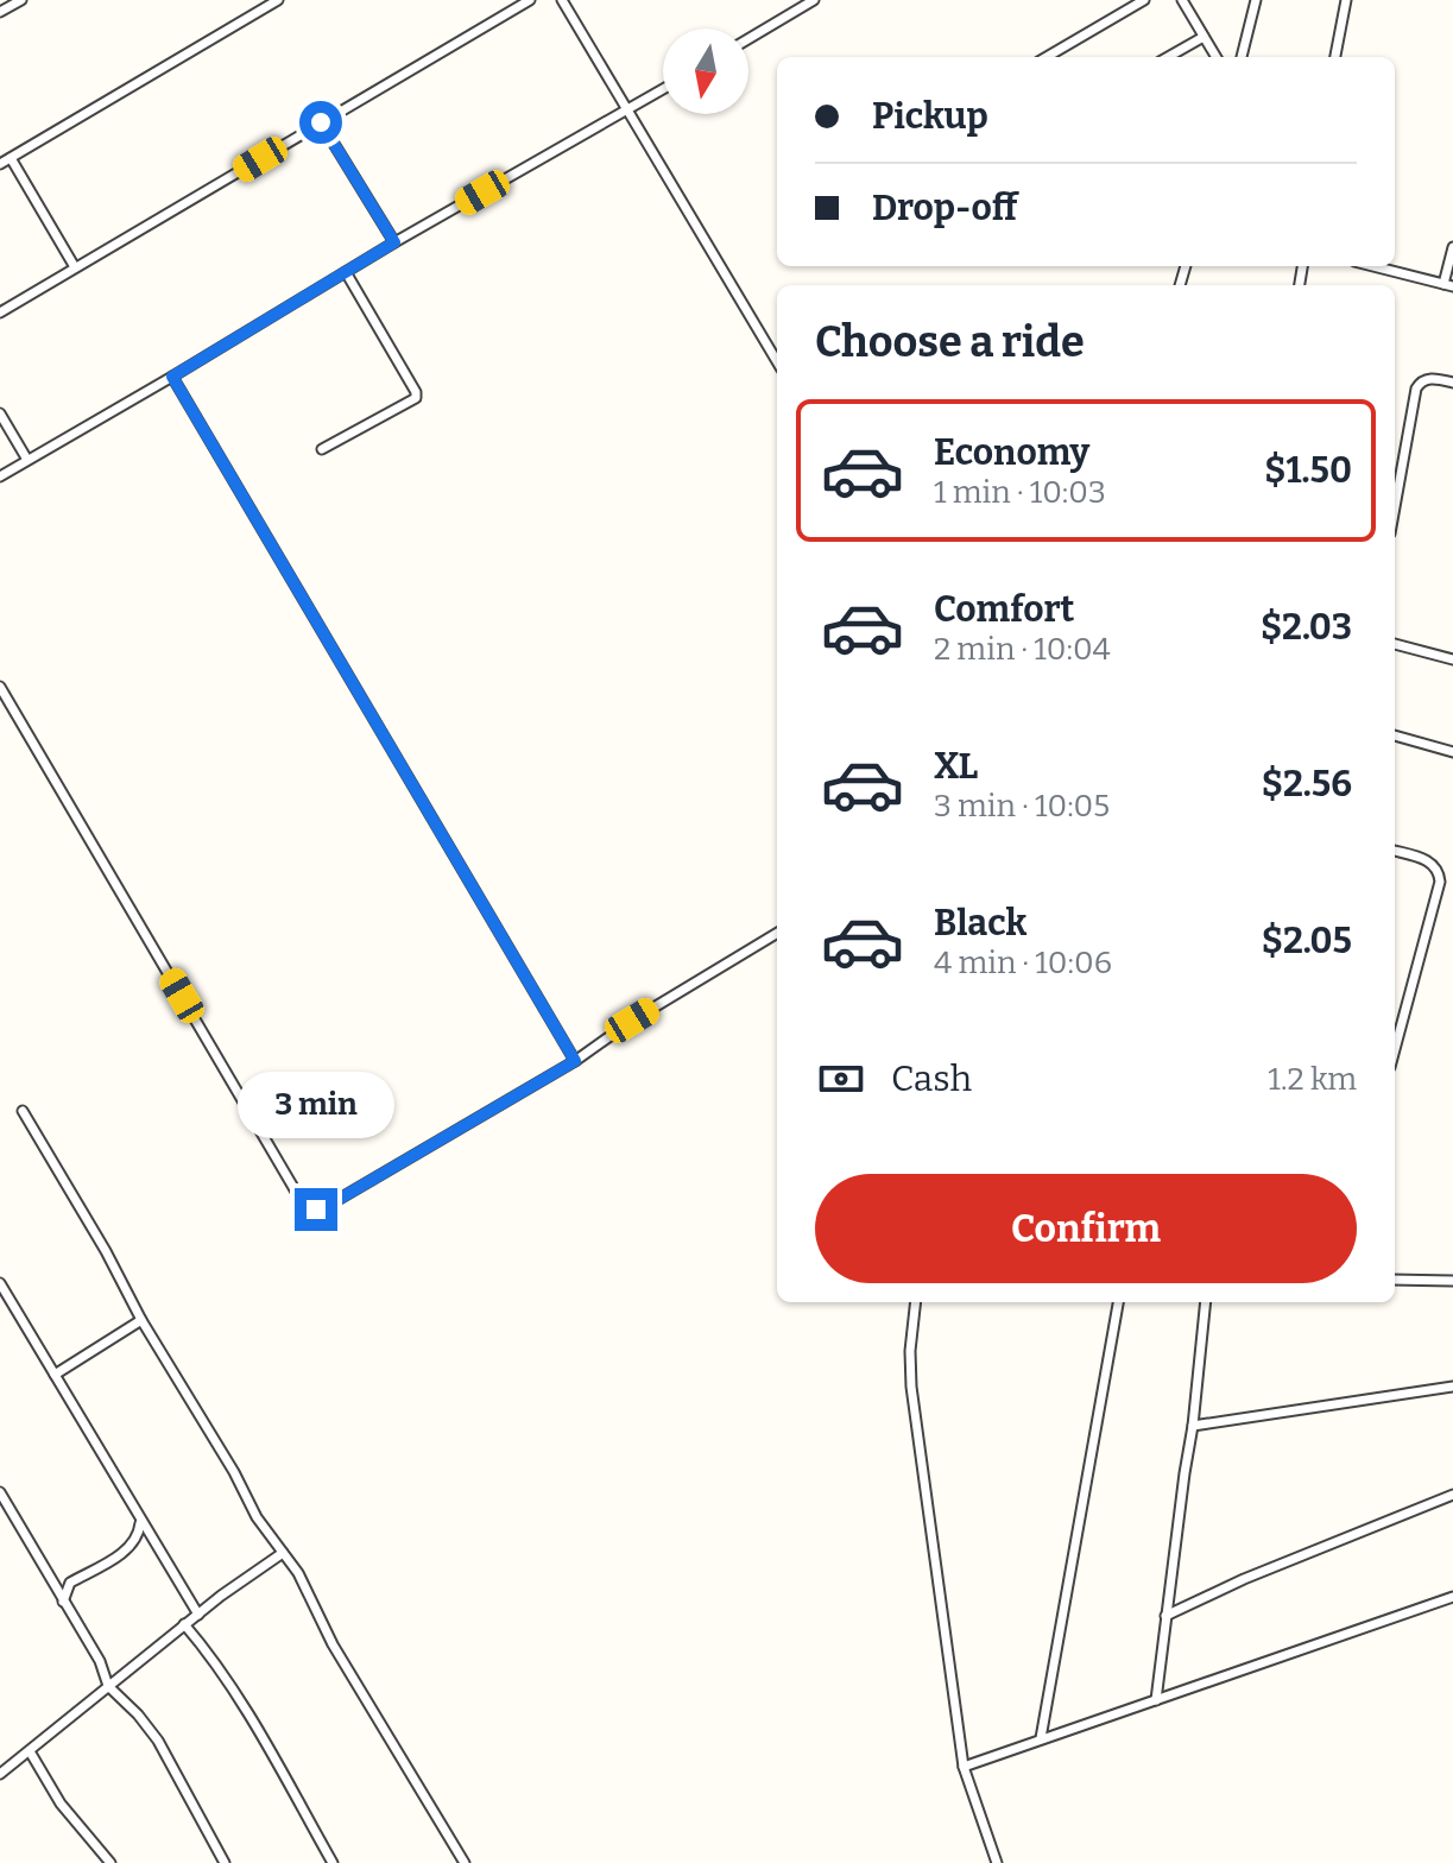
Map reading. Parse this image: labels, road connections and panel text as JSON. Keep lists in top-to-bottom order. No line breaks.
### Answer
{"north":"bottom","page":{"banner":["Pickup","Drop-off"],"heading":"Choose a ride","list":[{"name":"Economy","note":"1 min · 10:03","value":"$1.50"},{"name":"Comfort","note":"2 min · 10:04","value":"$2.03"},{"name":"XL","note":"3 min · 10:05","value":"$2.56"},{"name":"Black","note":"4 min · 10:06","value":"$2.05"}],"pay":["Cash","1.2 km"],"bubble":"3 min","buttons":"Confirm"}}
